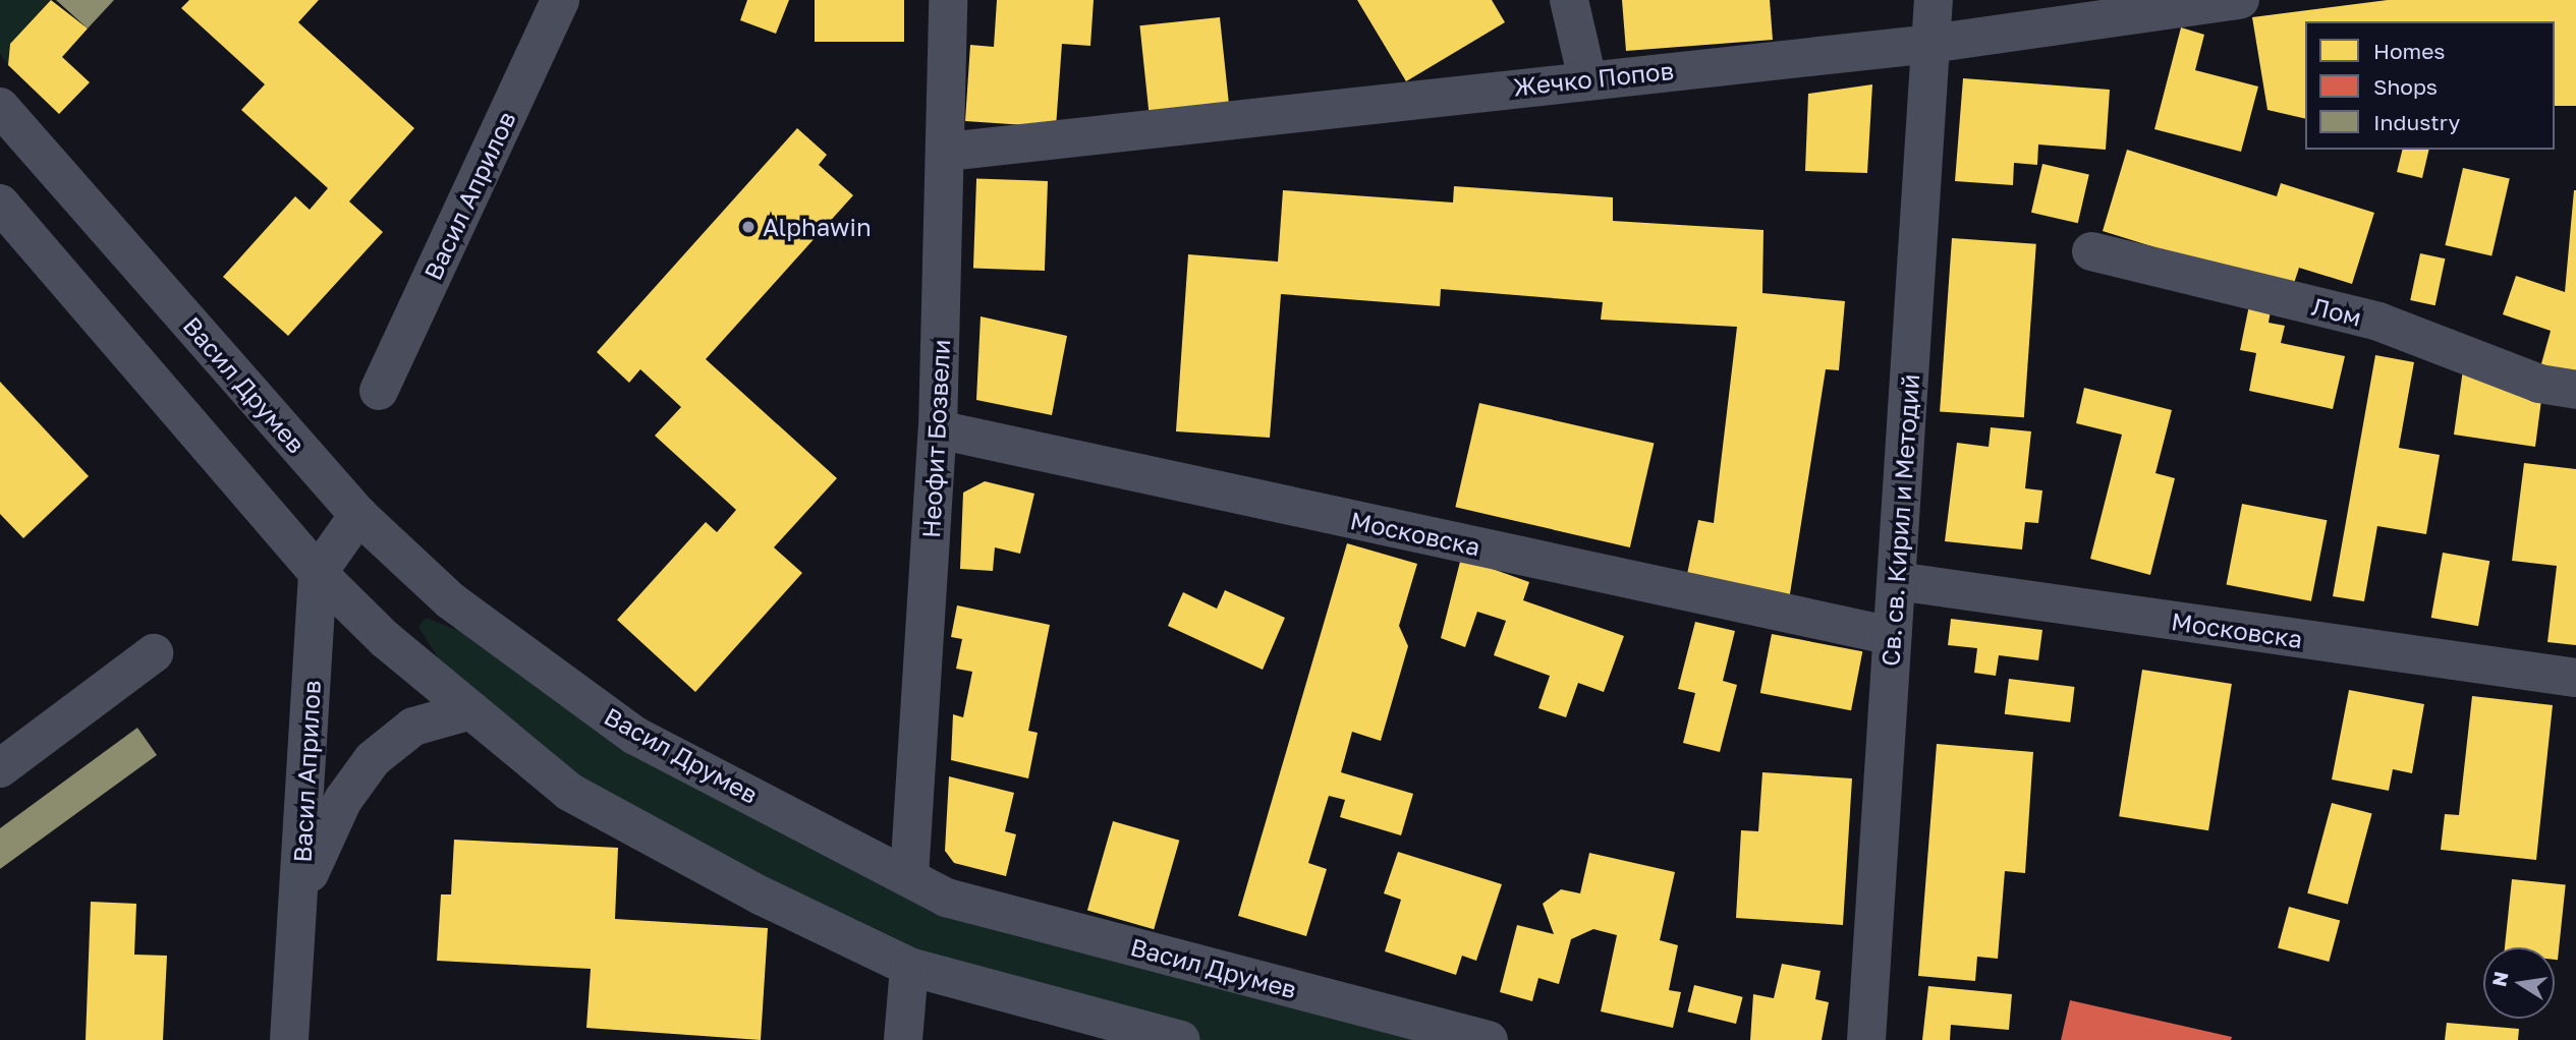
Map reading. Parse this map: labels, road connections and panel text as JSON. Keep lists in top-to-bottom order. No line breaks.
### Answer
{"streets":{"street":["Жечко Попов","Васил Априлов","Лом","Васил Друмев","Неофит Бозвели","Св. св. Кирил и Методий","Московска"]},"crossings":[["Жечко Попов","Неофит Бозвели"],["Жечко Попов","Св. св. Кирил и Методий"],["Васил Друмев","Неофит Бозвели"],["Неофит Бозвели","Московска"],["Св. св. Кирил и Методий","Московска"]],"places":["Alphawin"],"legend":["Homes","Shops","Industry"],"north":"left"}
